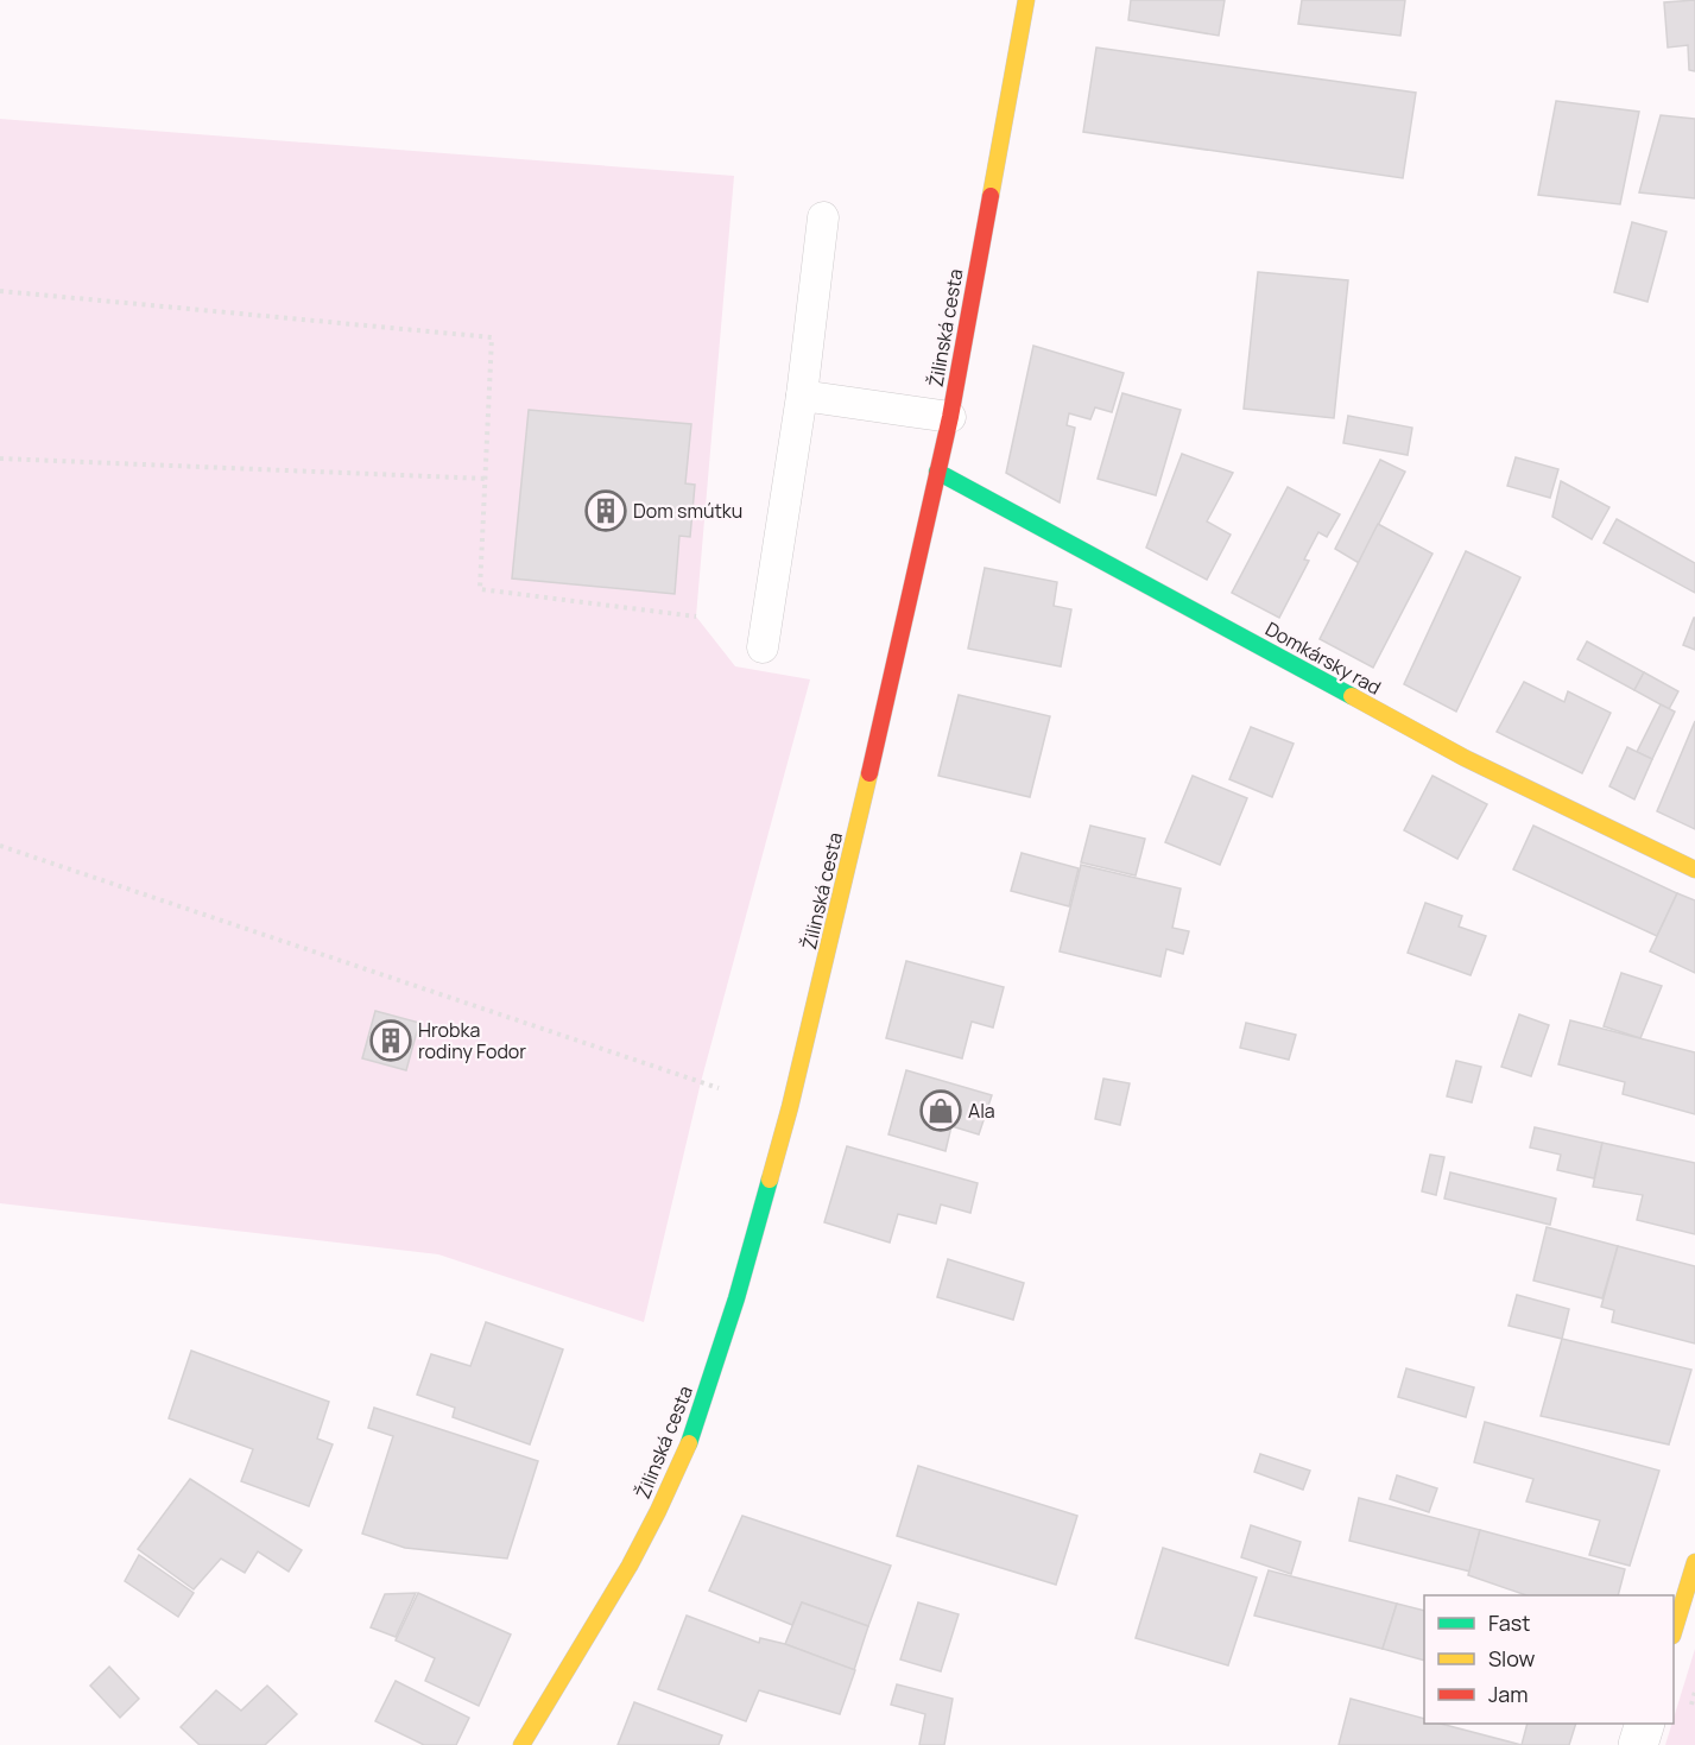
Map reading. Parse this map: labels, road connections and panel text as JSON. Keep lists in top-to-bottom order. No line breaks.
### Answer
{"streets":{"main road":["Žilinská cesta","Domkársky rad"]},"crossings":[["Žilinská cesta","Domkársky rad"]],"places":{"building":["Dom smútku","Hrobka rodiny Fodor"],"shop":["Ala"]},"legend":["Fast","Slow","Jam"]}
